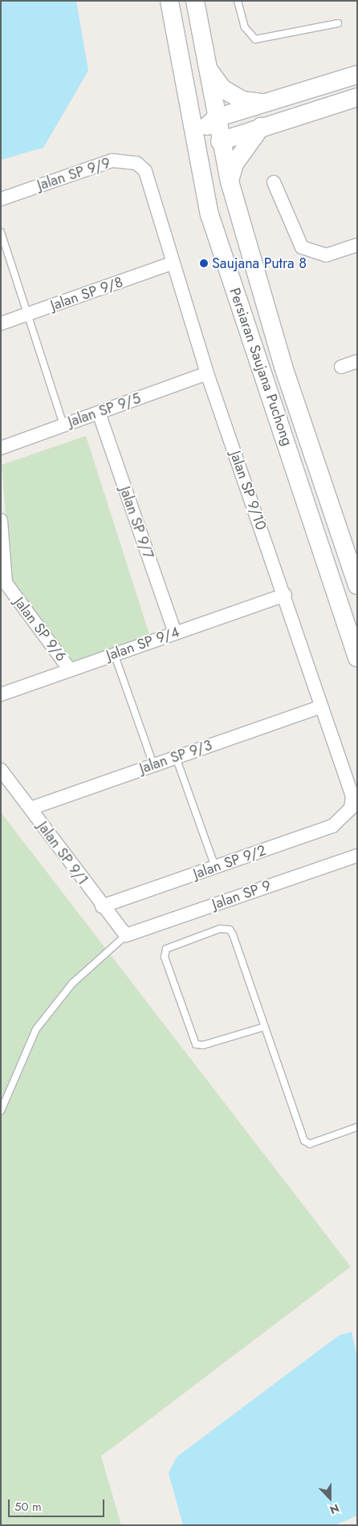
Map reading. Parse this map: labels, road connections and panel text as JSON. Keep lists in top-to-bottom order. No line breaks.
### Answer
{"streets":{"street":["Jalan SP 9/9","Jalan SP 9/8","Persiaran Saujana Puchong","Jalan SP 9/5","Jalan SP 9/10","Jalan SP 9/7","Jalan SP 9/6","Jalan SP 9/4","Jalan SP 9/3","Jalan SP 9/1","Jalan SP 9/2","Jalan SP 9"]},"crossings":[["Jalan SP 9/9","Jalan SP 9/10"],["Jalan SP 9/8","Jalan SP 9/10"],["Jalan SP 9/5","Jalan SP 9/10"],["Jalan SP 9/5","Jalan SP 9/7"],["Jalan SP 9/10","Jalan SP 9/4"],["Jalan SP 9/10","Jalan SP 9/3"],["Jalan SP 9/10","Jalan SP 9/2"],["Jalan SP 9/7","Jalan SP 9/4"],["Jalan SP 9/6","Jalan SP 9/4"],["Jalan SP 9/3","Jalan SP 9/1"],["Jalan SP 9/1","Jalan SP 9/2"],["Jalan SP 9/1","Jalan SP 9"]],"places":["Saujana Putra 8"],"scale_bar":"50 m","north":"bottom"}
